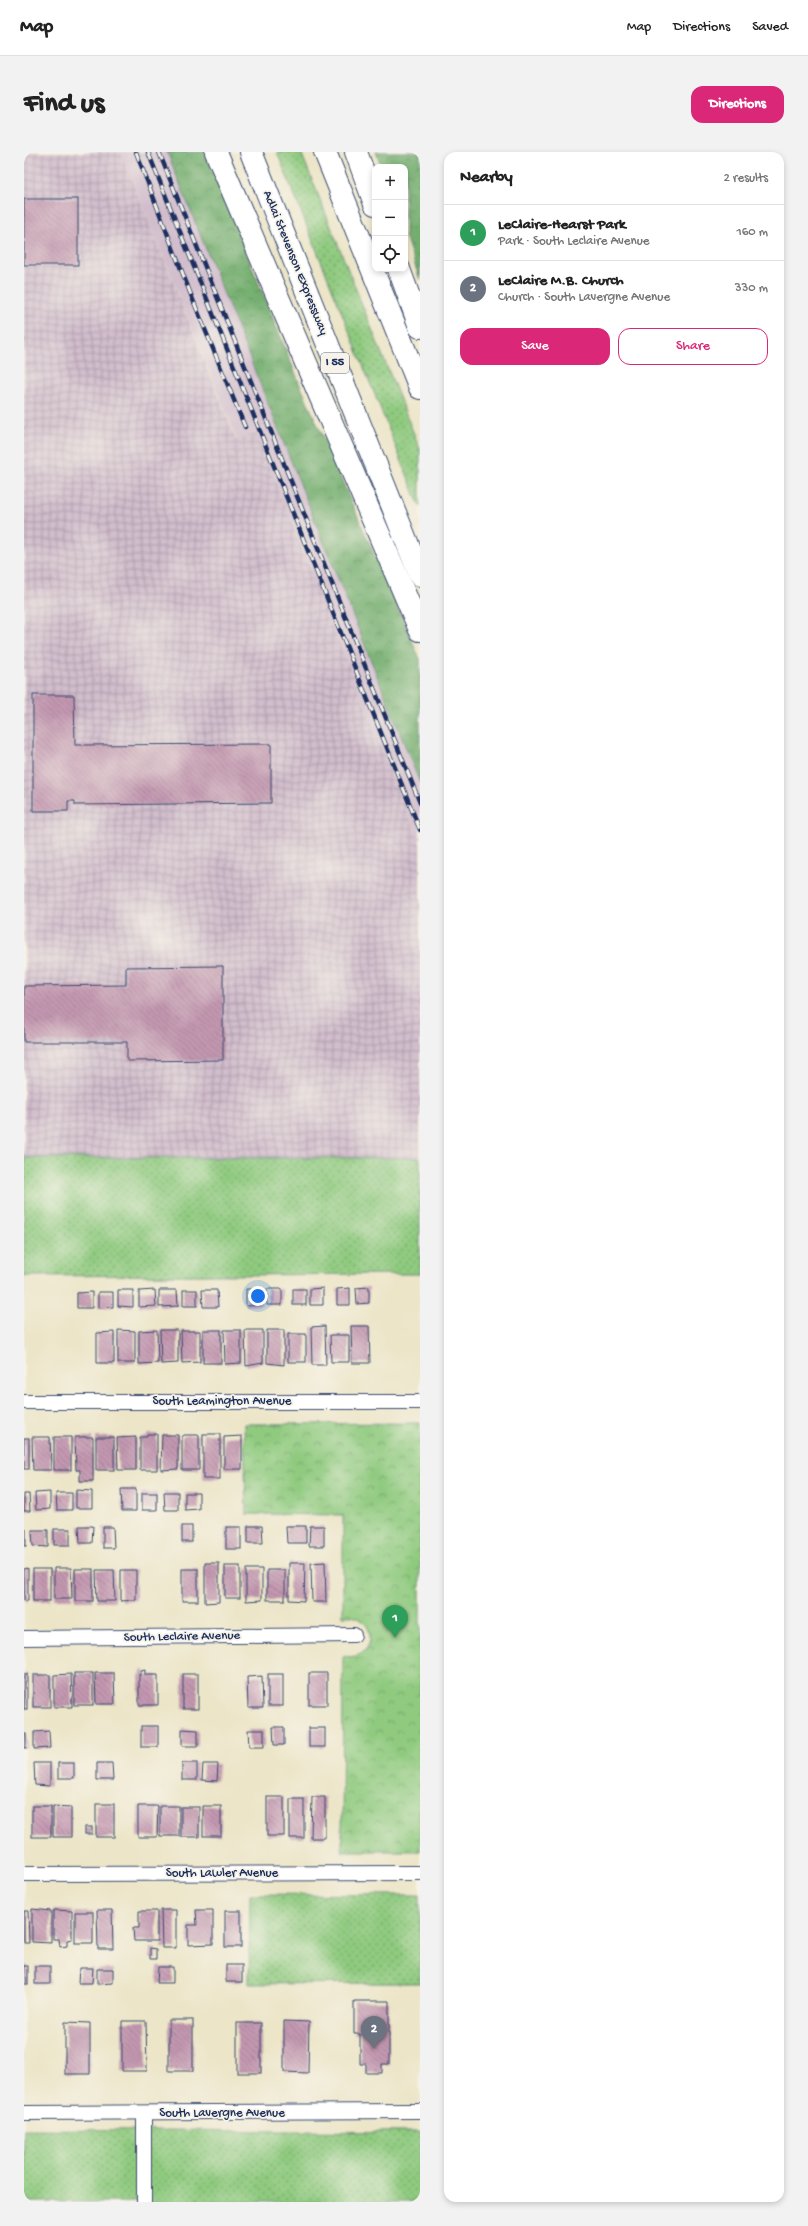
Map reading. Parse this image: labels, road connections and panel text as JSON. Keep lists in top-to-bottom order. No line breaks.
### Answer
{"streets":{"highway":["Adlai Stevenson Expressway","I 55"],"street":["South Leamington Avenue","South Leclaire Avenue","South Lawler Avenue","South Lavergne Avenue"]},"page":{"header":"Map","nav":["Map","Directions","Saved"],"buttons":["Directions",["Save","Share"]],"title":"Find us","heading":["Nearby","2 results"],"map_buttons":["+","−"],"list":[{"mark":"1","name":"LeClaire-Hearst Park","note":"Park · South Leclaire Avenue","value":"160 m"},{"mark":"2","name":"LeClaire M.B. Church","note":"Church · South Lavergne Avenue","value":"330 m"}],"pins":["1","2"]}}
